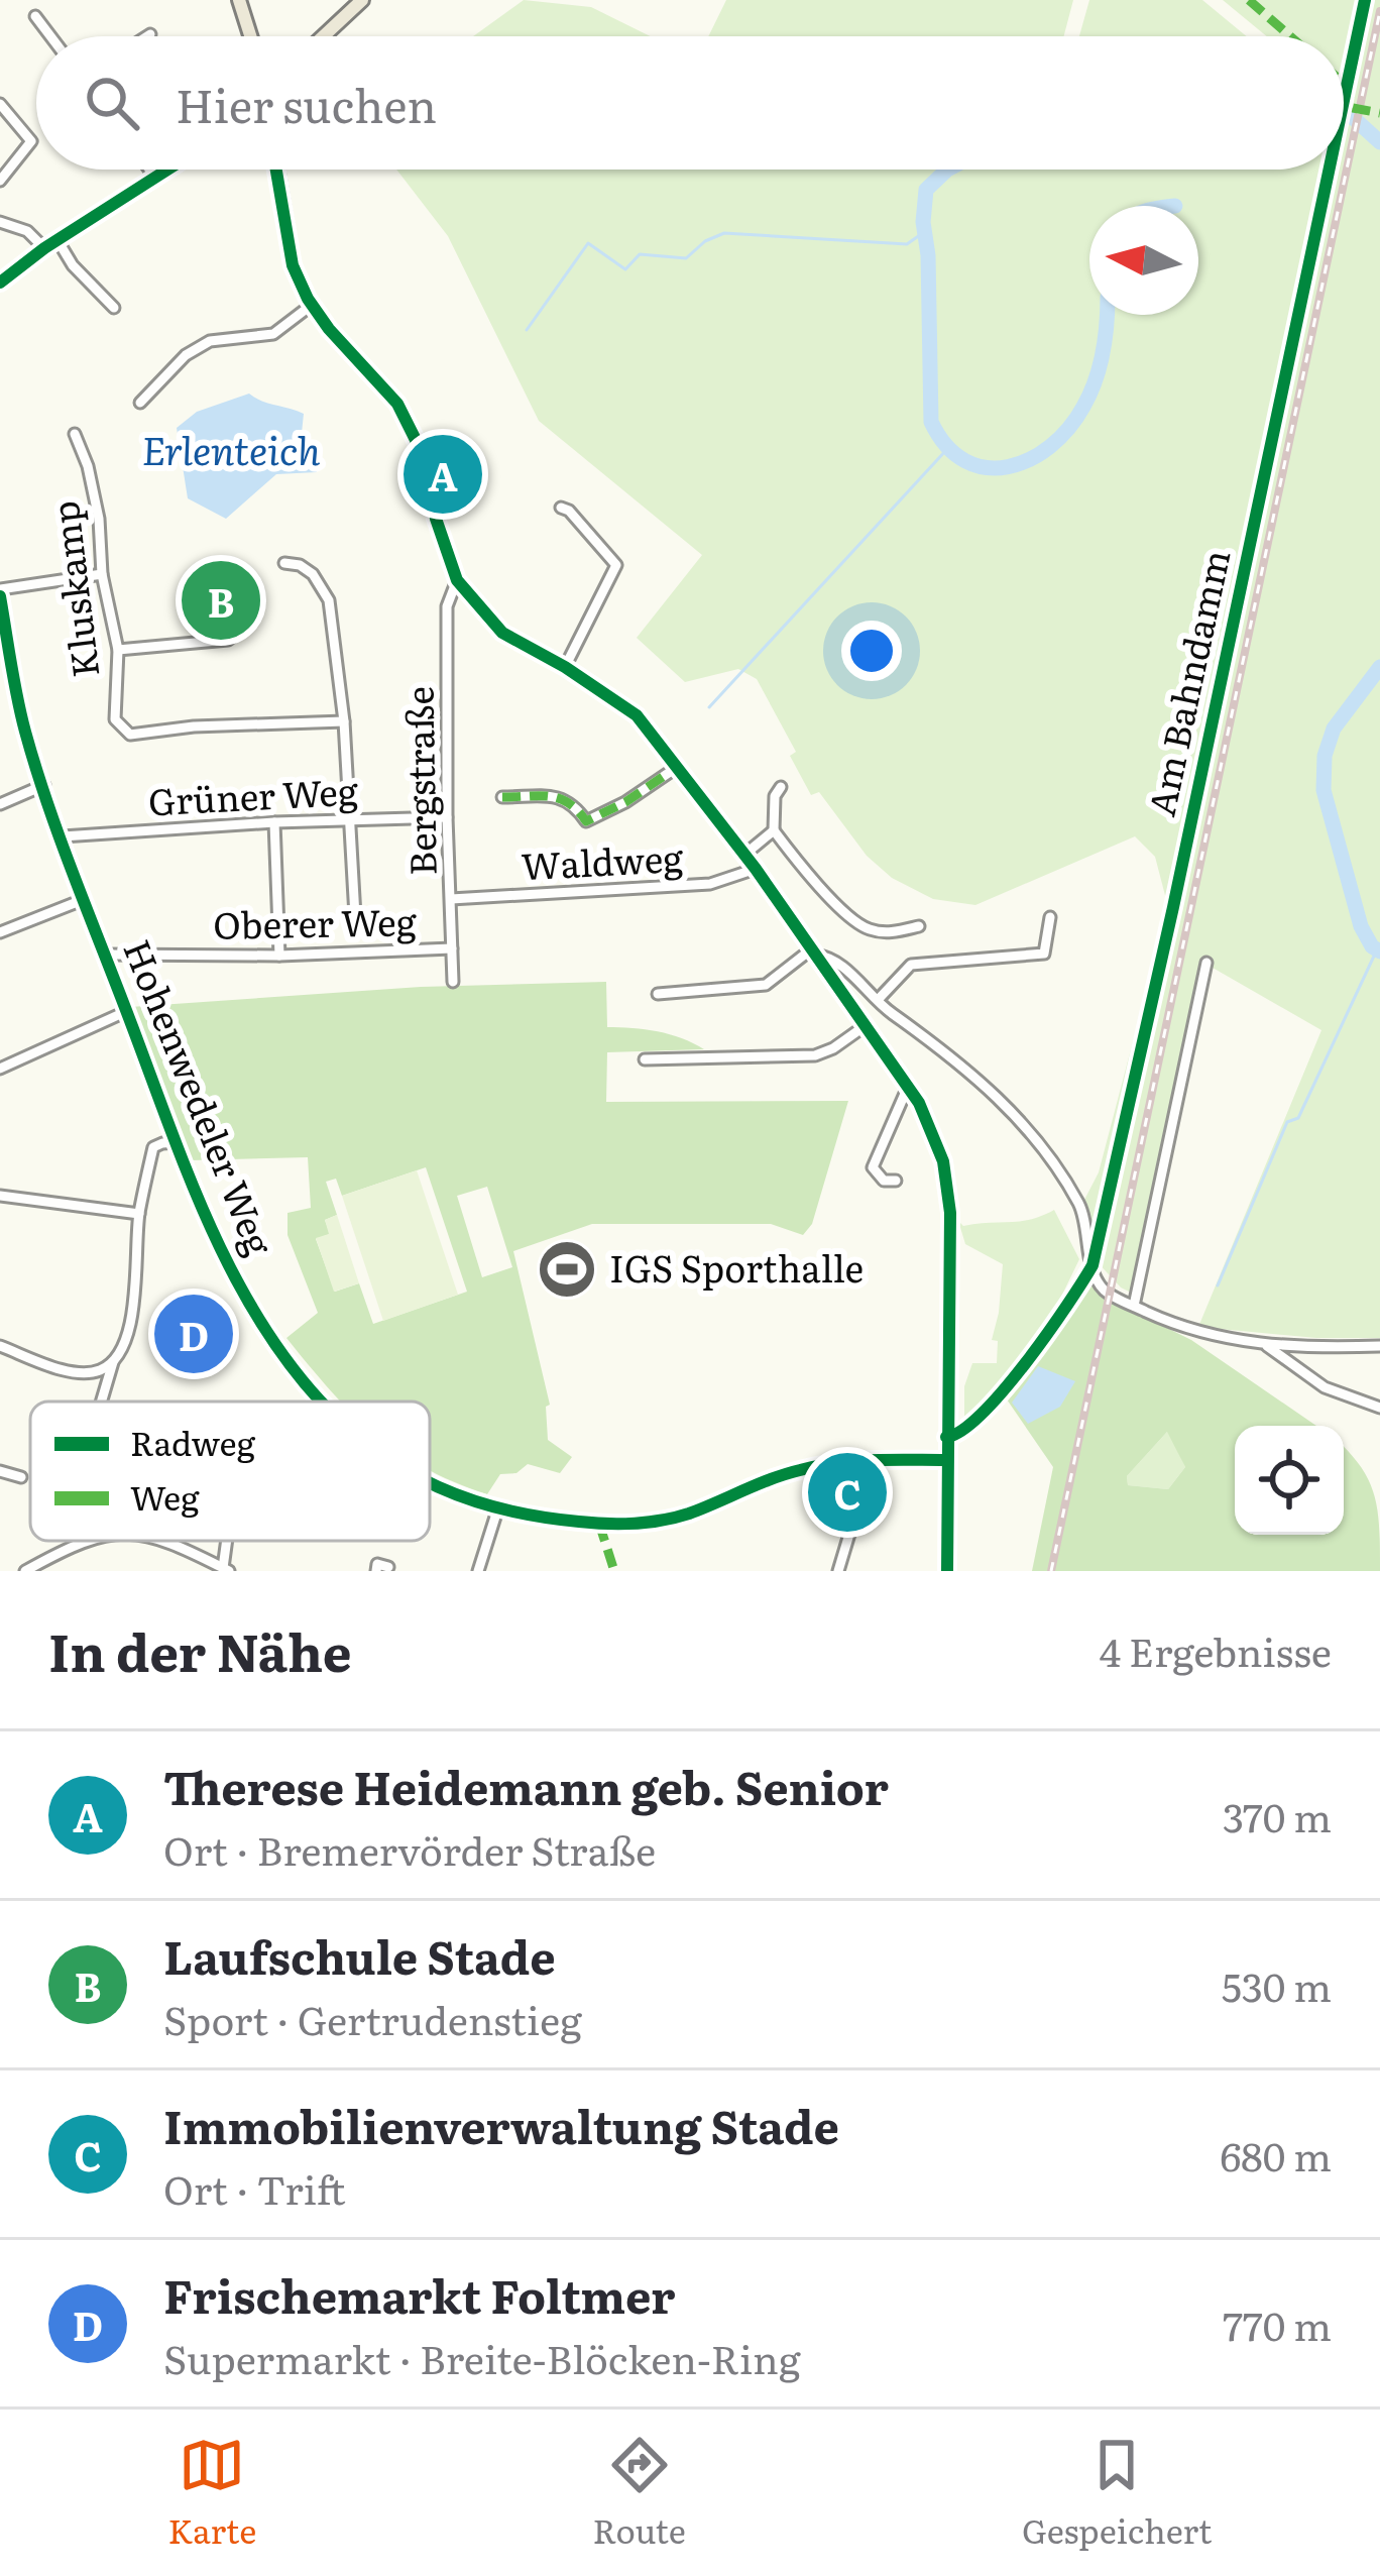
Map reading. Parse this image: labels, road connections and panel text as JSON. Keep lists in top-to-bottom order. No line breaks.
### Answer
{"streets":{"street":["Kluskamp","Bergstraße","Grüner Weg","Waldweg","Oberer Weg","Hohenwedeler Weg"],"cycle path":["Am Bahndamm"]},"crossings":[["Bergstraße","Grüner Weg"],["Bergstraße","Waldweg"],["Bergstraße","Oberer Weg"],["Grüner Weg","Hohenwedeler Weg"],["Oberer Weg","Hohenwedeler Weg"]],"water":["Erlenteich"],"places":{"sports":["IGS Sporthalle"]},"legend":["Radweg","Weg"],"north":"left","page":{"search":"Hier suchen","pins":["A","B","D","C"],"heading":["In der Nähe","4 Ergebnisse"],"list":[{"mark":"A","name":"Therese Heidemann geb. Senior","note":"Ort · Bremervörder Straße","value":"370 m"},{"mark":"B","name":"Laufschule Stade","note":"Sport · Gertrudenstieg","value":"530 m"},{"mark":"C","name":"Immobilienverwaltung Stade","note":"Ort · Trift","value":"680 m"},{"mark":"D","name":"Frischemarkt Foltmer","note":"Supermarkt · Breite-Blöcken-Ring","value":"770 m"}],"nav":["Karte","Route","Gespeichert"]}}
